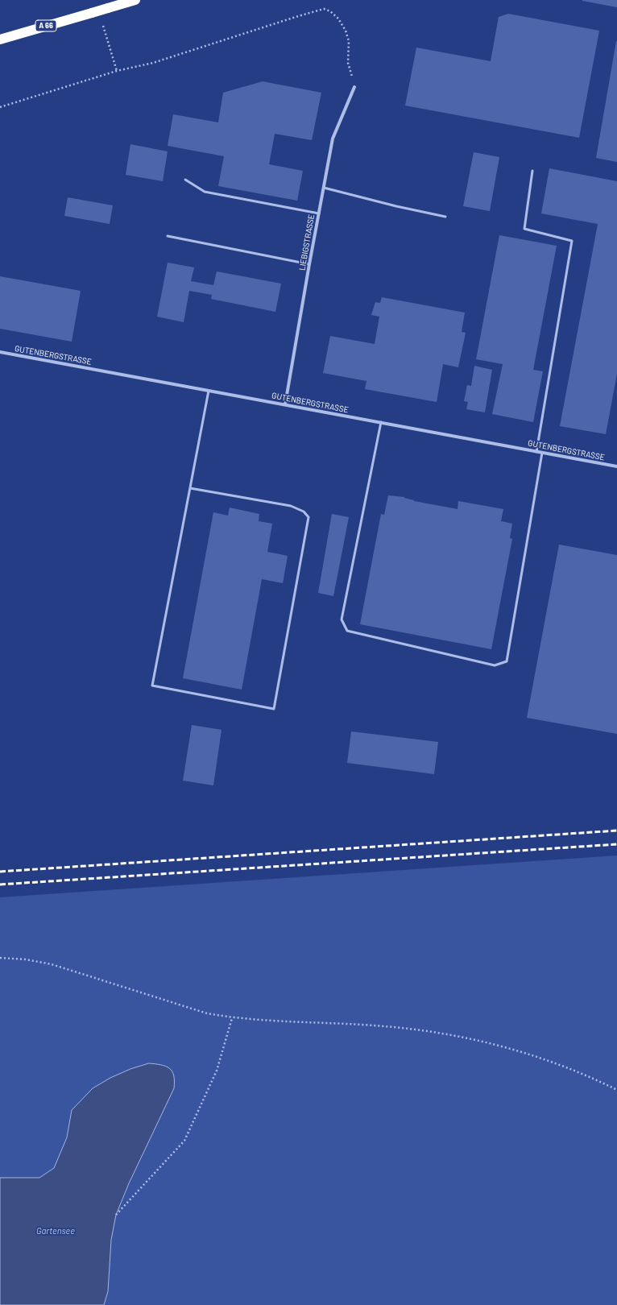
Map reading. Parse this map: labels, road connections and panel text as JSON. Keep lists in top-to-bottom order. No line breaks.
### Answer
{"streets":{"highway":["A 66"],"street":["LIEBIGSTRASSE","GUTENBERGSTRASSE"]},"crossings":[["LIEBIGSTRASSE","GUTENBERGSTRASSE"]],"water":["Gartensee"]}
